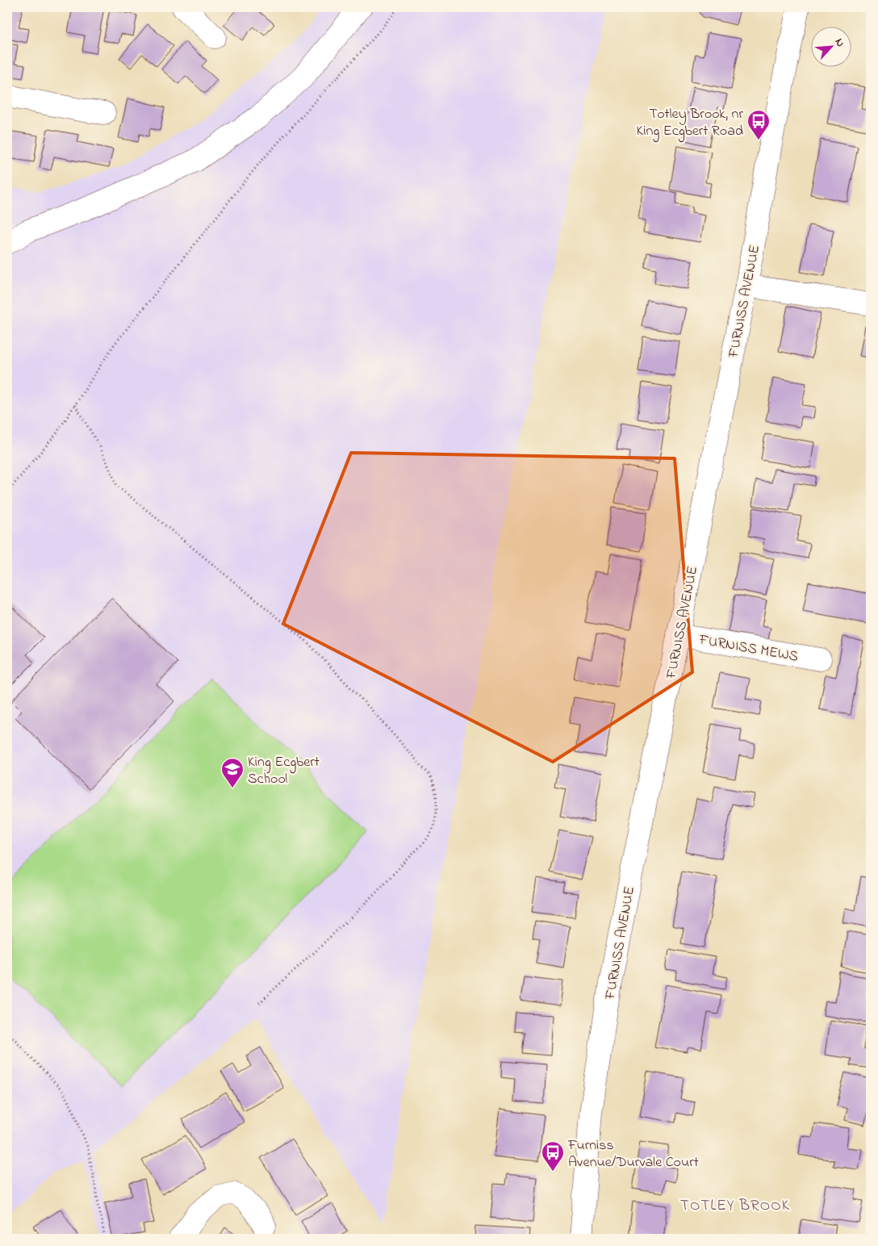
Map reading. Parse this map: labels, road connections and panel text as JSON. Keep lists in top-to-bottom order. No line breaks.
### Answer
{"streets":{"street":["FURNISS AVENUE","FURNISS MEWS"]},"crossings":[["FURNISS AVENUE","FURNISS MEWS"]],"districts":["TOTLEY BROOK"],"places":{"bus stop":["Totley Brook, nr King Ecgbert Road","Furniss Avenue/Durvale Court"],"school or university":["King Ecgbert School"]},"north":"top right"}
